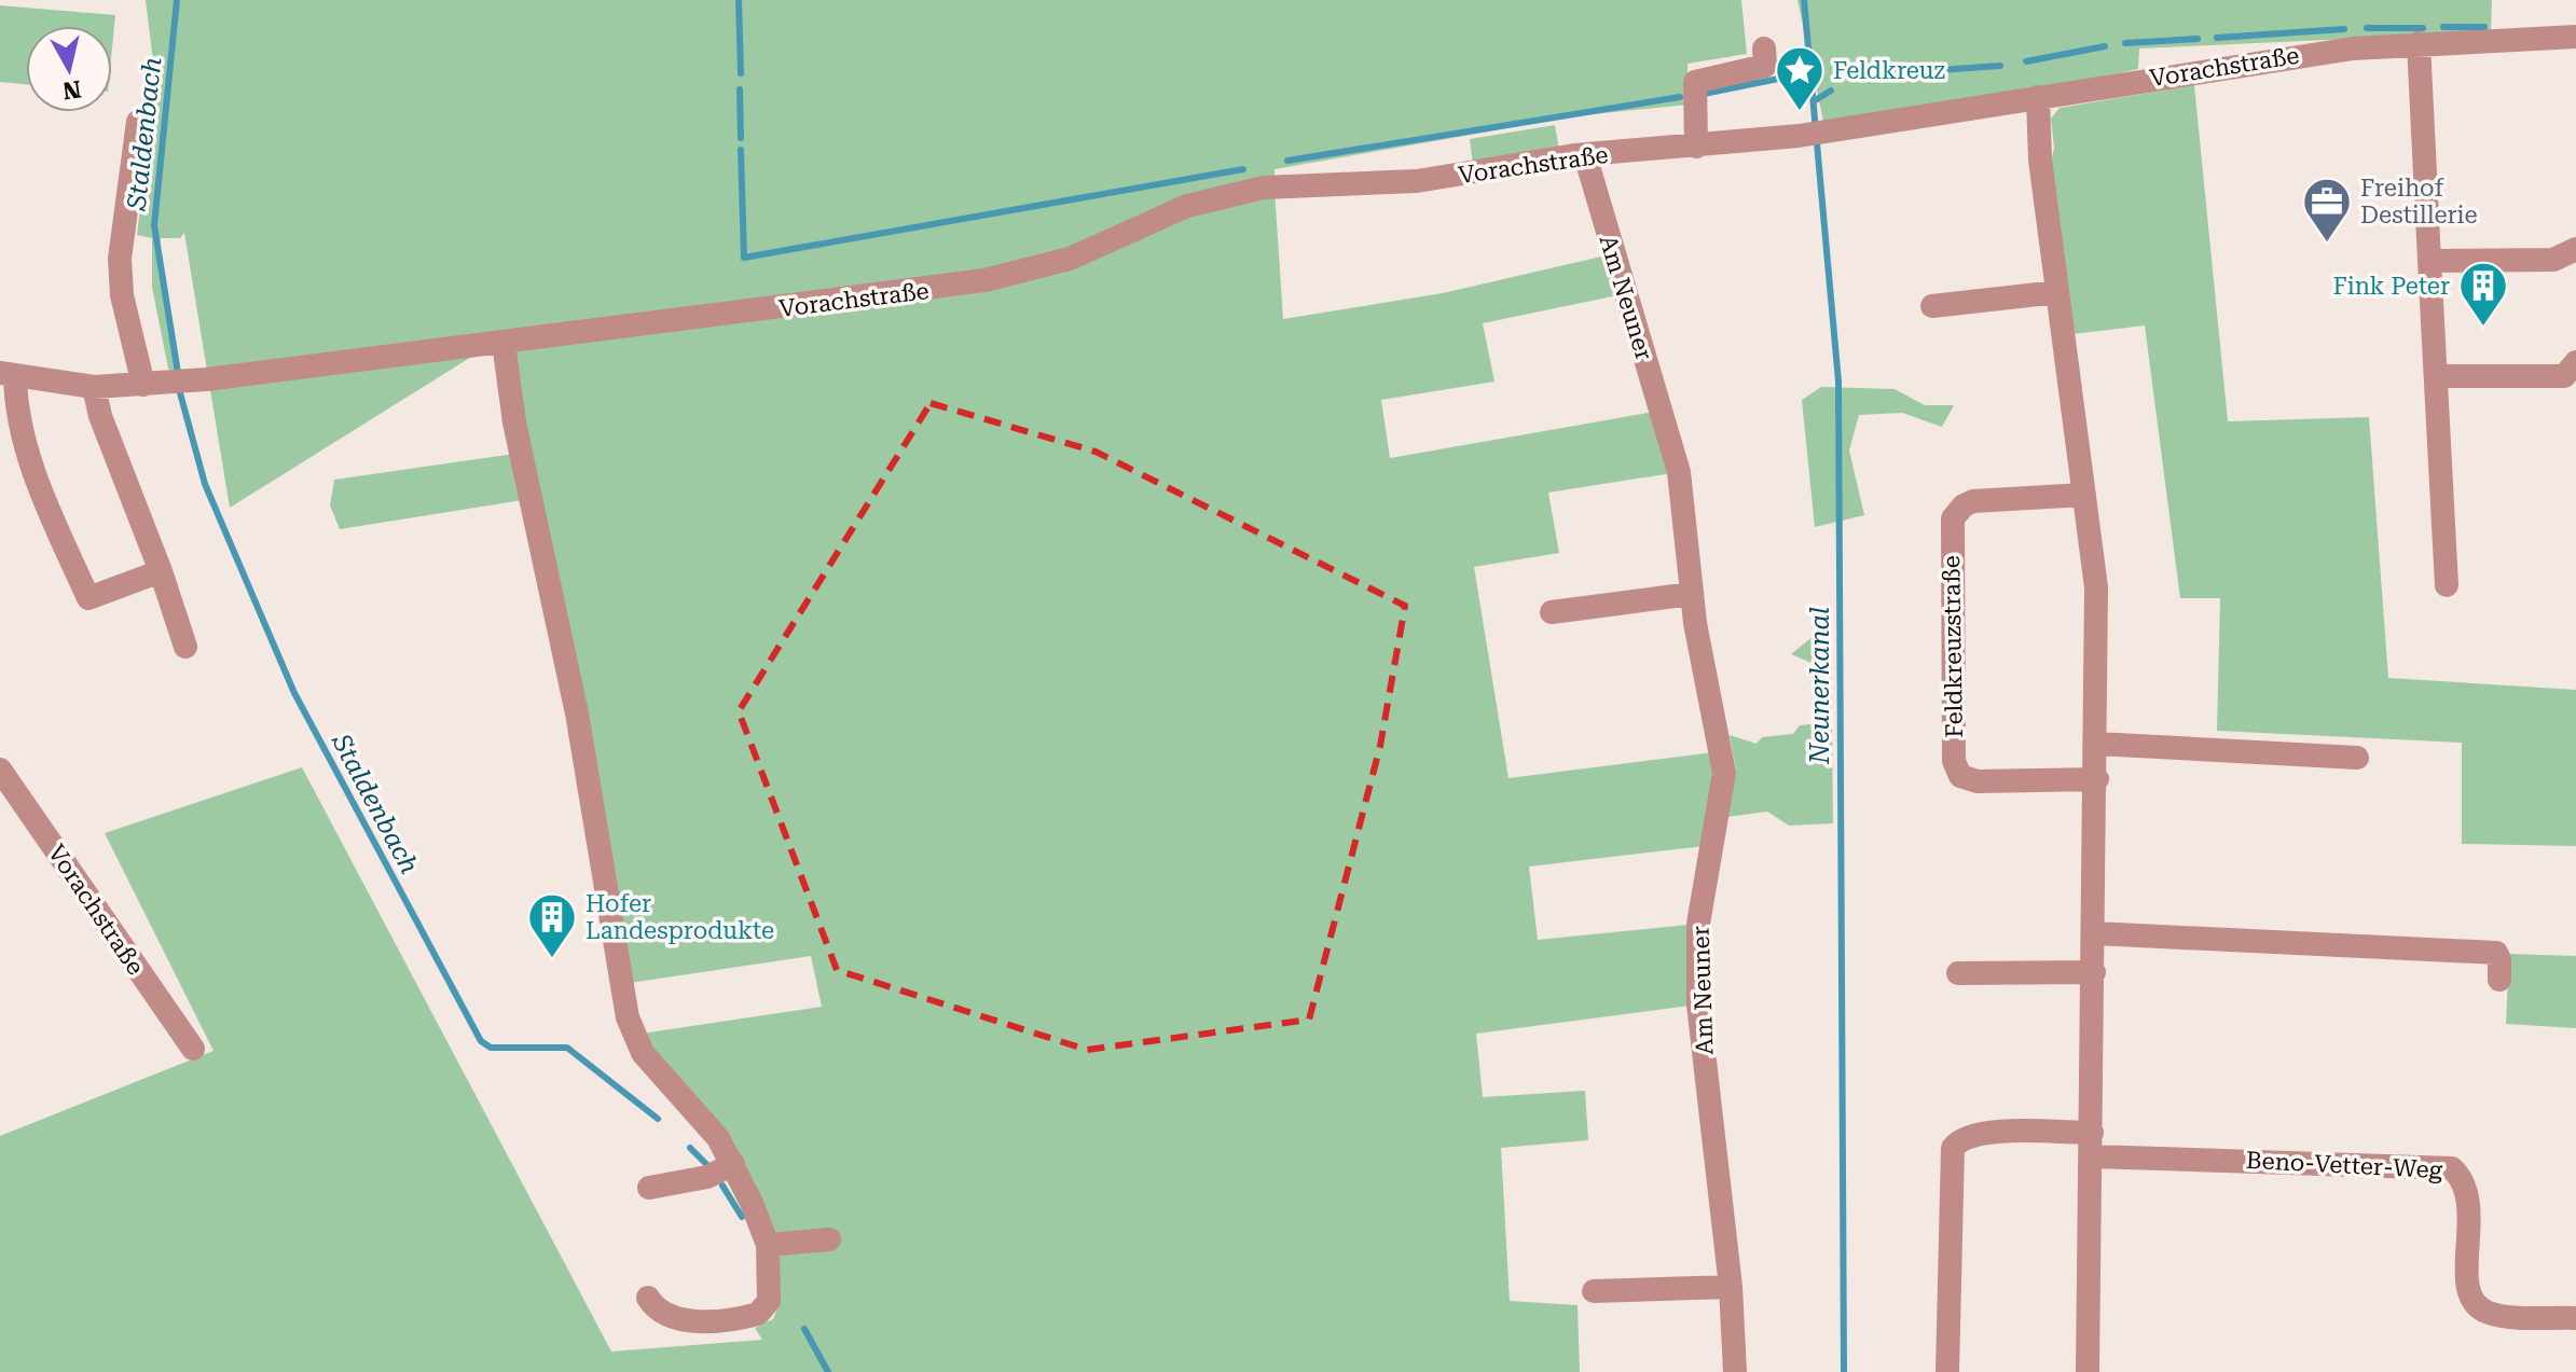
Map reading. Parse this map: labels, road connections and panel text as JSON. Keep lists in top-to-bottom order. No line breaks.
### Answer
{"streets":{"street":["Vorachstraße","Am Neuner","Feldkreuzstraße","Beno-Vetter-Weg"]},"crossings":[["Vorachstraße","Am Neuner"]],"water":["Staldenbach","Neunerkanal"],"places":{"place":["Feldkreuz"],"office":["Freihof Destillerie"],"building":["Fink Peter","Hofer Landesprodukte"]},"north":"bottom"}
